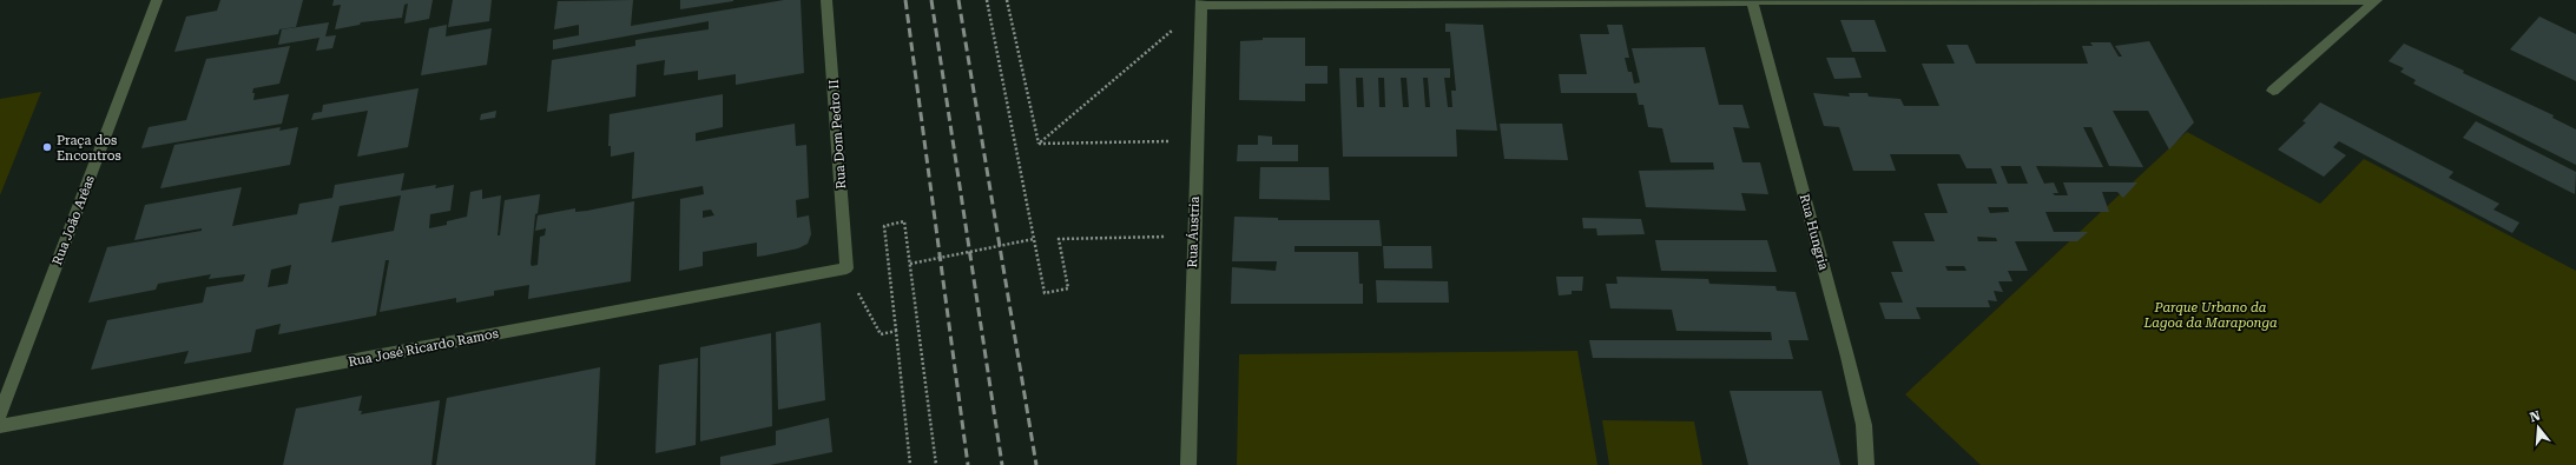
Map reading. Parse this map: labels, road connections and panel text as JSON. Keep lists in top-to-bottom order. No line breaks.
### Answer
{"streets":{"street":["Rua Dom Pedro II","Rua João Arêas","Rua Áustria","Rua Hungria","Rua José Ricardo Ramos"]},"crossings":[["Rua Dom Pedro II","Rua José Ricardo Ramos"]],"parks":["Parque Urbano da Lagoa da Maraponga"],"places":["Praça dos Encontros"],"north":"top"}
